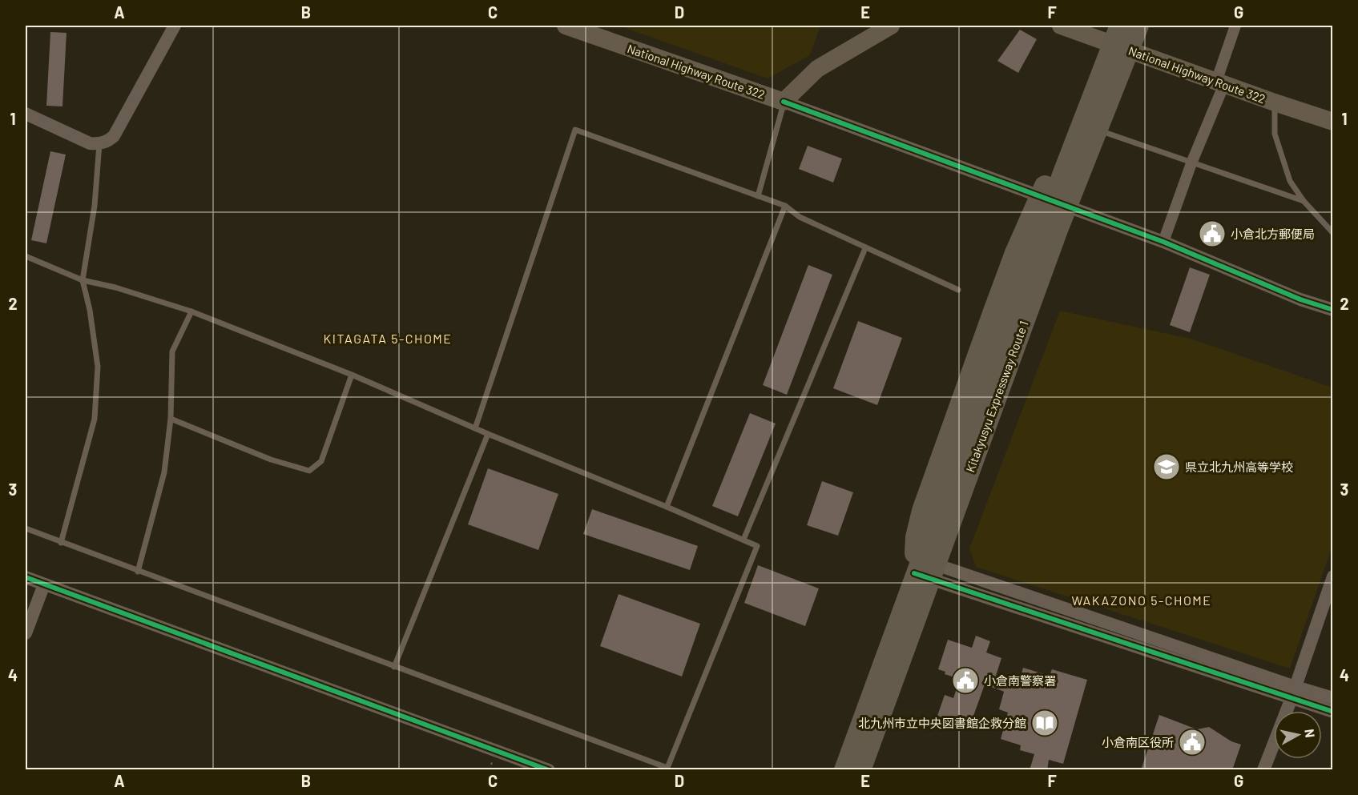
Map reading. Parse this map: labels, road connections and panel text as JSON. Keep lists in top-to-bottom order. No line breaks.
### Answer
{"streets":{"highway":["National Highway Route 322","Kitakyusyu Expressway Route 1"]},"crossings":[["National Highway Route 322","Kitakyusyu Expressway Route 1"]],"districts":["KITAGATA 5-CHOME","WAKAZONO 5-CHOME"],"places":{"public building":["小倉北方郵便局","小倉南警察署","小倉南区役所"],"school or university":["県立北九州高等学校"],"library":["北九州市立中央図書館企救分館"]},"north":"right","grid":{"columns":["A","B","C","D","E","F","G"],"rows":["1","2","3","4"]}}
